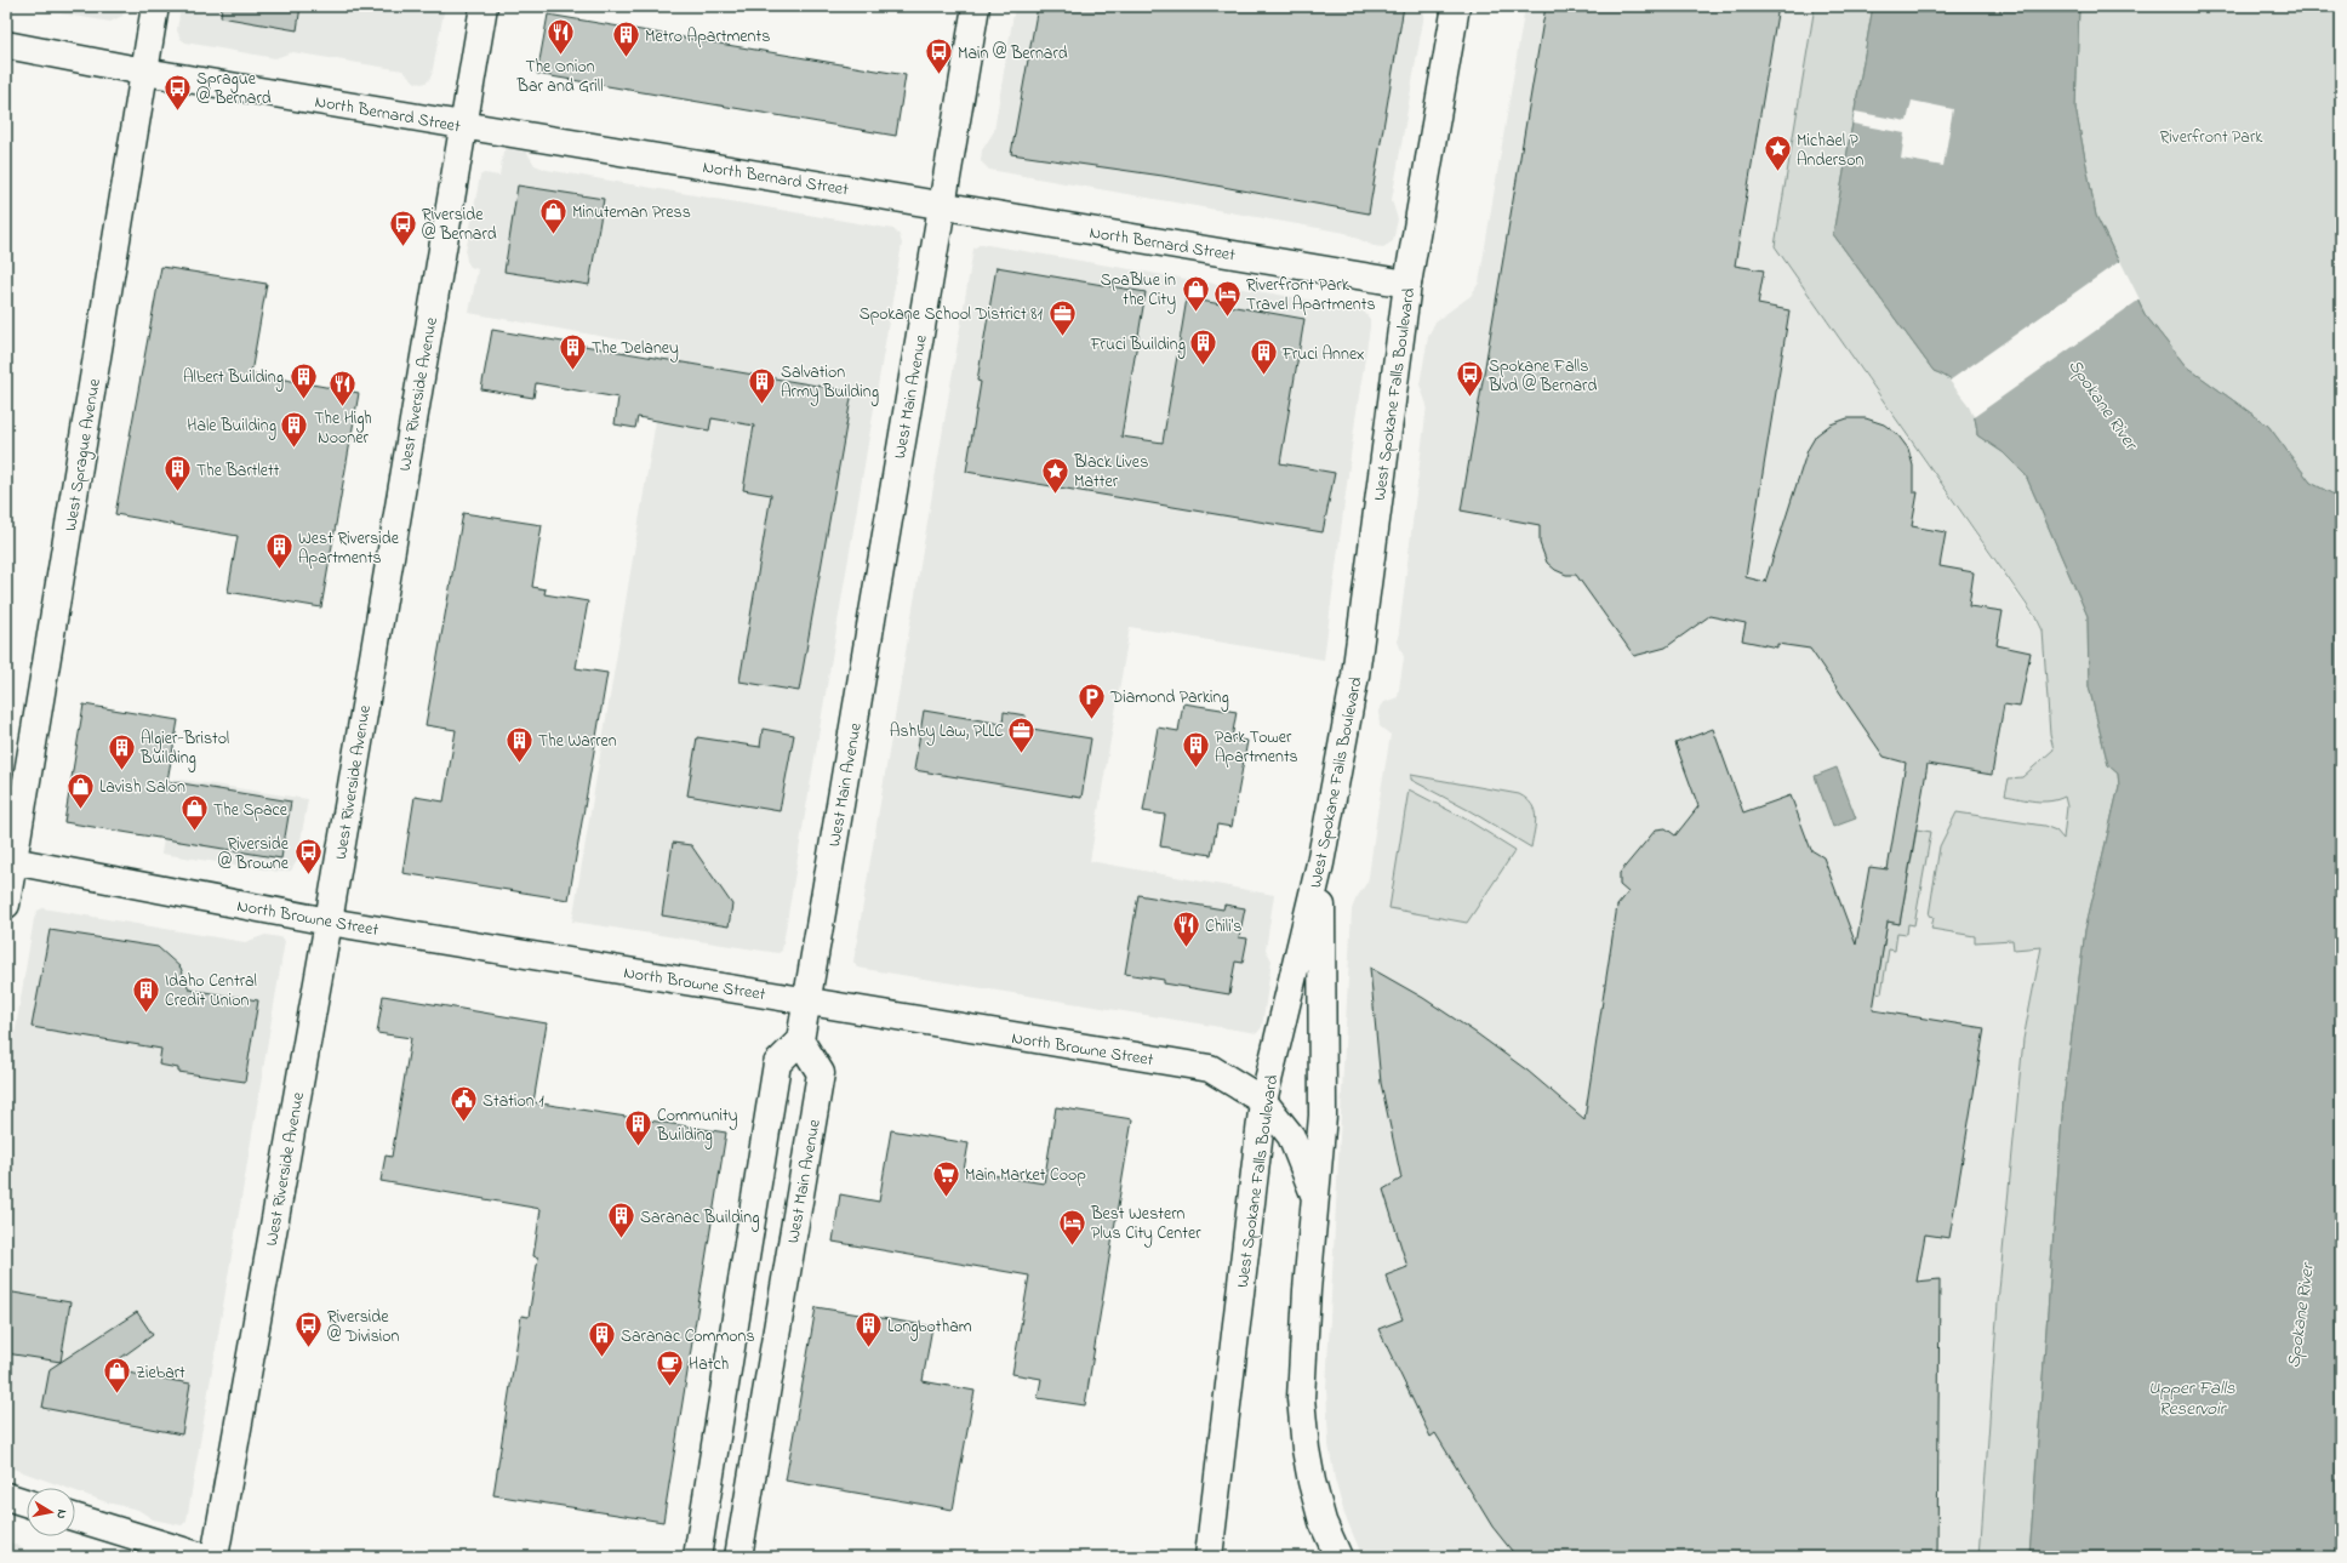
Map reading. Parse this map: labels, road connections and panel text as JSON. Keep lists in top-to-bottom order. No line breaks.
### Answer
{"streets":{"main road":["North Bernard Street","West Riverside Avenue","West Spokane Falls Boulevard","West Main Avenue","West Sprague Avenue","North Browne Street"]},"crossings":[["North Bernard Street","West Riverside Avenue"],["North Bernard Street","West Spokane Falls Boulevard"],["North Bernard Street","West Main Avenue"],["North Bernard Street","West Sprague Avenue"],["West Riverside Avenue","North Browne Street"],["West Spokane Falls Boulevard","North Browne Street"],["West Main Avenue","North Browne Street"],["West Sprague Avenue","North Browne Street"]],"water":["Spokane River","Upper Falls Reservoir"],"parks":["Riverfront Park"],"places":{"restaurant":["The Onion Bar and Grill","The High Nooner","Chili's"],"building":["Metro Apartments","Fruci Building","The Delaney","Fruci Annex","Albert Building","Salvation Army Building","Hale Building","The Bartlett","West Riverside Apartments","The Warren","Park Tower Apartments","Algier-Bristol Building","Idaho Central Credit Union","Community Building","Saranac Building","Longbotham","Saranac Commons"],"bus stop":["Main @ Bernard","Sprague @ Bernard","Riverside @ Bernard","Spokane Falls Blvd @ Bernard","Riverside @ Browne","Riverside @ Division"],"place":["Michael P Anderson","Black Lives Matter"],"shop":["Minuteman Press","SpaBlue in the City","Lavish Salon","The Space","Ziebart"],"hotel":["Riverfront Park Travel Apartments","Best Western Plus City Center"],"office":["Spokane School District 81","Ashby Law, PLLC"],"parking":["Diamond Parking"],"public building":["Station 1"],"supermarket":["Main Market Coop"],"cafe":["Hatch"]},"north":"right"}
